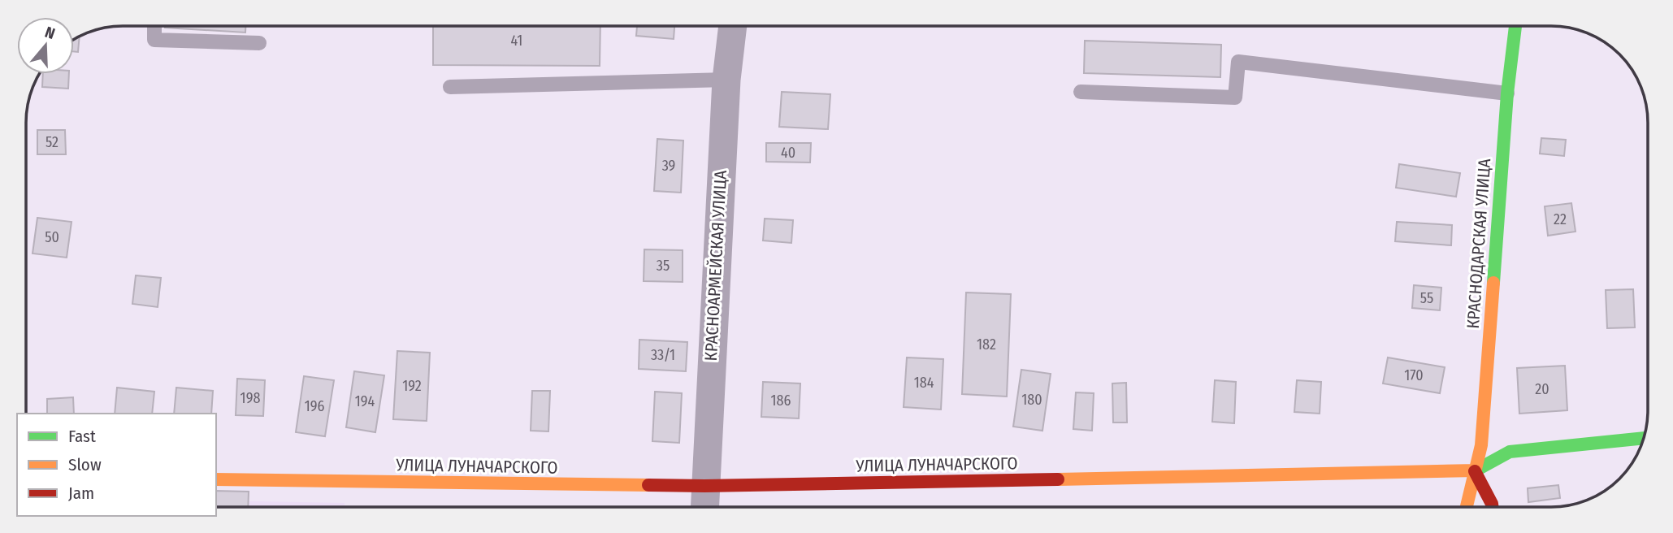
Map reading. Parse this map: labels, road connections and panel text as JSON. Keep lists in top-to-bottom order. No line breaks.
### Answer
{"streets":{"street":["КРАСНОДАРСКАЯ УЛИЦА","КРАСНОАРМЕЙСКАЯ УЛИЦА","УЛИЦА ЛУНАЧАРСКОГО"]},"crossings":[["КРАСНОДАРСКАЯ УЛИЦА","УЛИЦА ЛУНАЧАРСКОГО"],["КРАСНОАРМЕЙСКАЯ УЛИЦА","УЛИЦА ЛУНАЧАРСКОГО"]],"house_numbers":["41","52","40","39","22","50","35","55","182","33/1","170","184","192","20","198","180","186","194","196"],"legend":["Fast","Slow","Jam"],"north":"top"}
